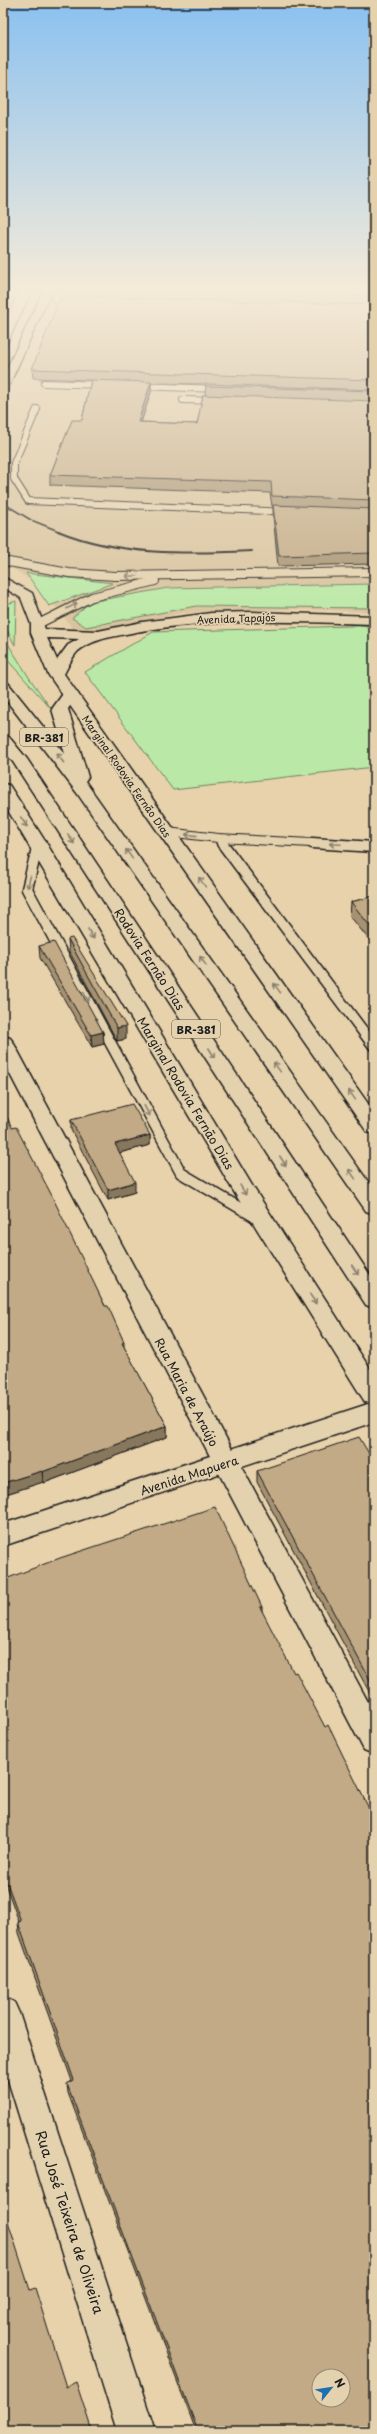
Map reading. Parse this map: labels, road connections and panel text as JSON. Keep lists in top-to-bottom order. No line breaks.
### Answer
{"streets":{"main road":["Avenida Tapajós","BR-381","Marginal Rodovia Fernão Dias","Rodovia Fernão Dias","Rua Maria de Araújo","Avenida Mapuera","Rua José Teixeira de Oliveira"]},"crossings":[["Avenida Tapajós","Marginal Rodovia Fernão Dias"],["BR-381","Marginal Rodovia Fernão Dias"],["Rua Maria de Araújo","Avenida Mapuera"]],"north":"top right"}
